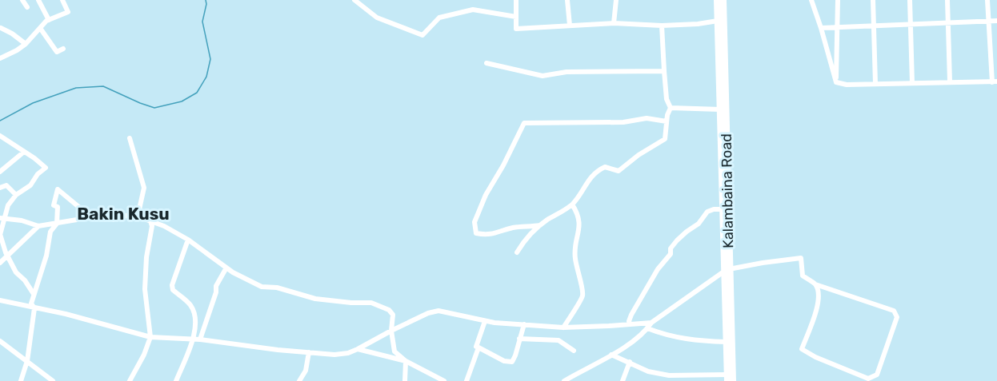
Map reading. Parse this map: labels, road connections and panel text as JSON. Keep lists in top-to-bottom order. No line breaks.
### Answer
{"streets":{"main road":["Kalambaina Road"]},"districts":["Bakin Kusu"]}
